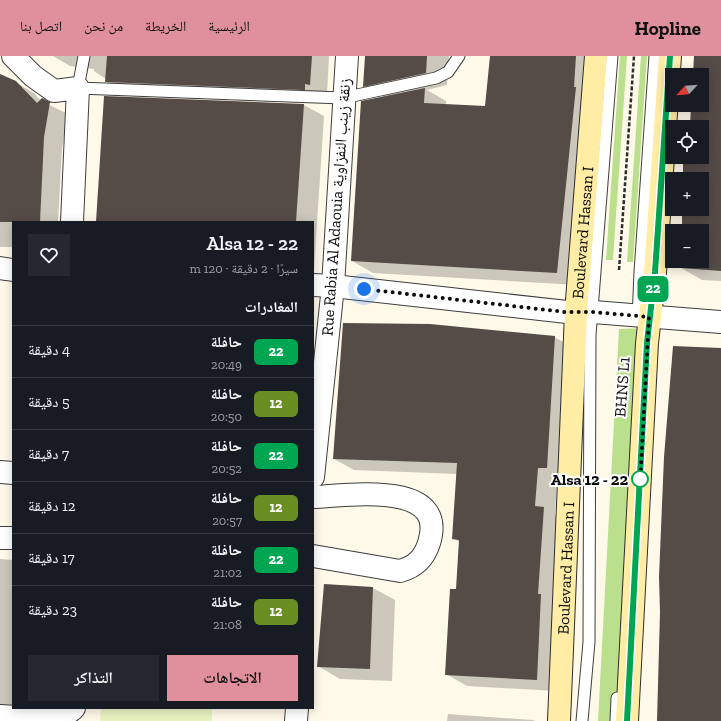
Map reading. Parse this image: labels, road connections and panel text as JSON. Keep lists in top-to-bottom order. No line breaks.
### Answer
{"streets":{"main road":["Boulevard Hassan I"],"street":["Rue Rabia Al Adaouia زنقة زينب النفزاوية"],"lane":["BHNS L1"]},"crossings":[["Boulevard Hassan I","BHNS L1"]],"places":["Alsa 12 - 22"],"lines":["bus line 22"],"north":"bottom left","page":{"header":"Hopline","nav":["الرئيسية","الخريطة","من نحن","اتصل بنا"],"on_map":"22","map_buttons":["+","−"],"heading":[["Alsa 12 - 22","سيرًا · 2 دقيقة · 120 m"],"المغادرات"],"list":[{"mark":"22","name":"حافلة","note":"20:49","value":"4 دقيقة"},{"mark":"12","name":"حافلة","note":"20:50","value":"5 دقيقة"},{"mark":"22","name":"حافلة","note":"20:52","value":"7 دقيقة"},{"mark":"12","name":"حافلة","note":"20:57","value":"12 دقيقة"},{"mark":"22","name":"حافلة","note":"21:02","value":"17 دقيقة"},{"mark":"12","name":"حافلة","note":"21:08","value":"23 دقيقة"}],"buttons":["الاتجاهات","التذاكر"]}}
